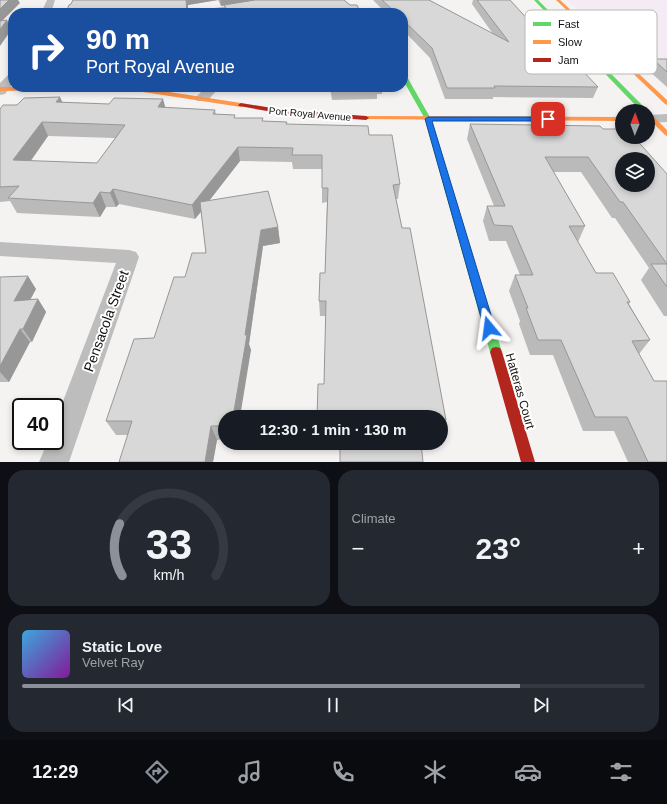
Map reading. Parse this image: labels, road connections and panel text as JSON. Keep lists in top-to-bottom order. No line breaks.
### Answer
{"streets":{"street":["Port Royal Avenue","Pensacola Street","Hatteras Court"]},"crossings":[["Port Royal Avenue","Hatteras Court"]],"legend":["Fast","Slow","Jam"],"north":"top","page":{"turn":["90 m","Port Royal Avenue"],"limit":"40","trip":"12:30 · 1 min · 130 m","tile":"Climate","heat":["−","23°","+"],"song":["Static Love","Velvet Ray"],"tabs":"12:29","gauge":["33","km/h"]}}
